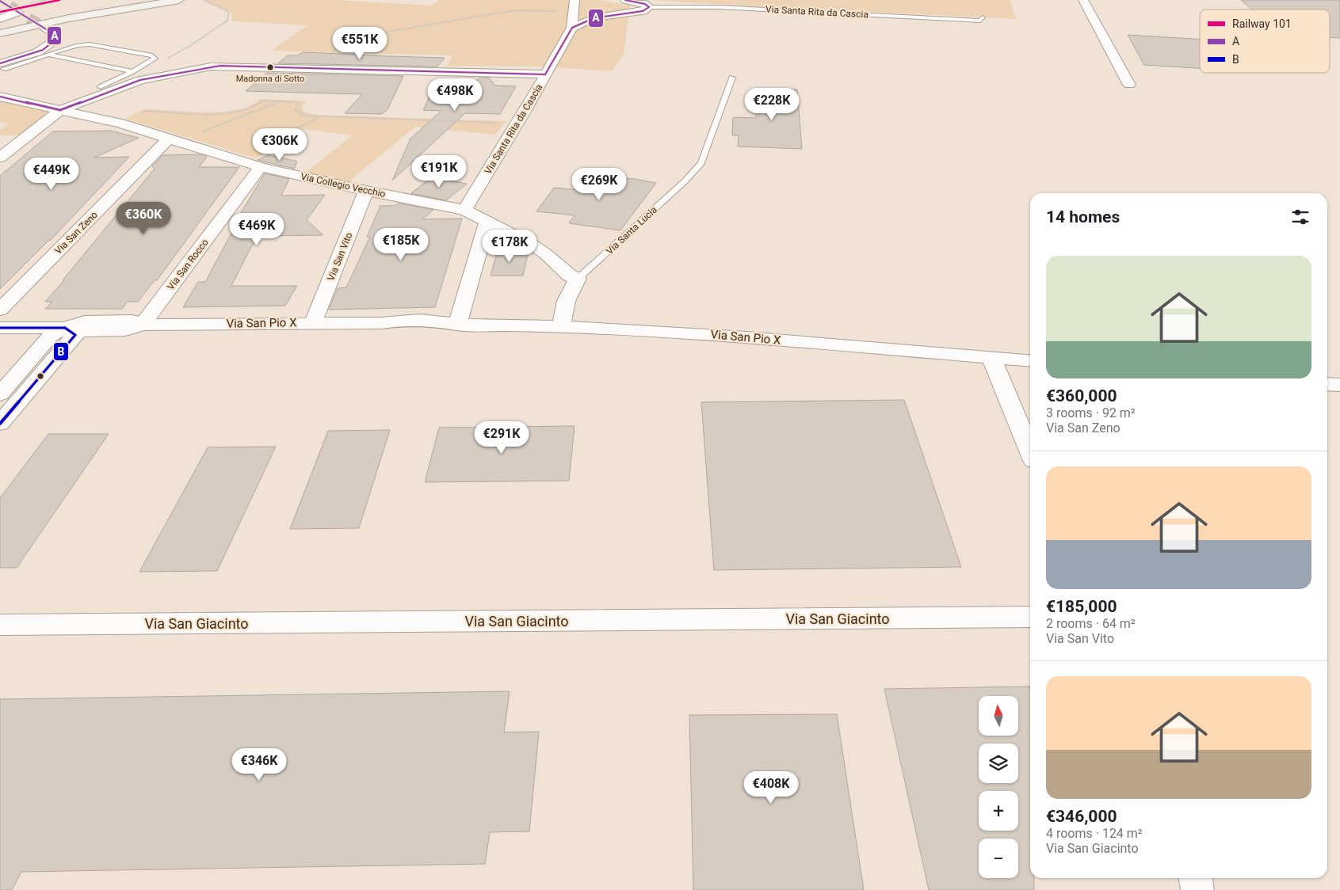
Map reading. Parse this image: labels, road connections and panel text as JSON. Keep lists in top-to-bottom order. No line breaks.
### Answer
{"streets":{"street":["Via Santa Rita da Cascia","Via Collegio Vecchio","Via San Zeno","Via San Vito","Via San Rocco","Via San Pio X","Via San Giacinto"],"lane":["Via Santa Lucia"]},"crossings":[["Via Santa Rita da Cascia","Via Collegio Vecchio"],["Via Collegio Vecchio","Via Santa Lucia"],["Via Collegio Vecchio","Via San Zeno"],["Via Collegio Vecchio","Via San Vito"],["Via Collegio Vecchio","Via San Rocco"],["Via San Vito","Via San Pio X"],["Via San Rocco","Via San Pio X"]],"places":["Madonna di Sotto"],"lines":["rail line 101","transit line A","transit line B"],"legend":["Railway 101","A","B"],"north":"top","page":{"price":["€551K","€498K","€228K","€306K","€191K","€449K","€269K","€360K","€469K","€185K","€178K","€291K","€346K","€408K"],"heading":"14 homes","list":[{"name":"€360,000","note":"3 rooms · 92 m² · Via San Zeno"},{"name":"€185,000","note":"2 rooms · 64 m² · Via San Vito"},{"name":"€346,000","note":"4 rooms · 124 m² · Via San Giacinto"}],"map_buttons":["+","−"]}}
